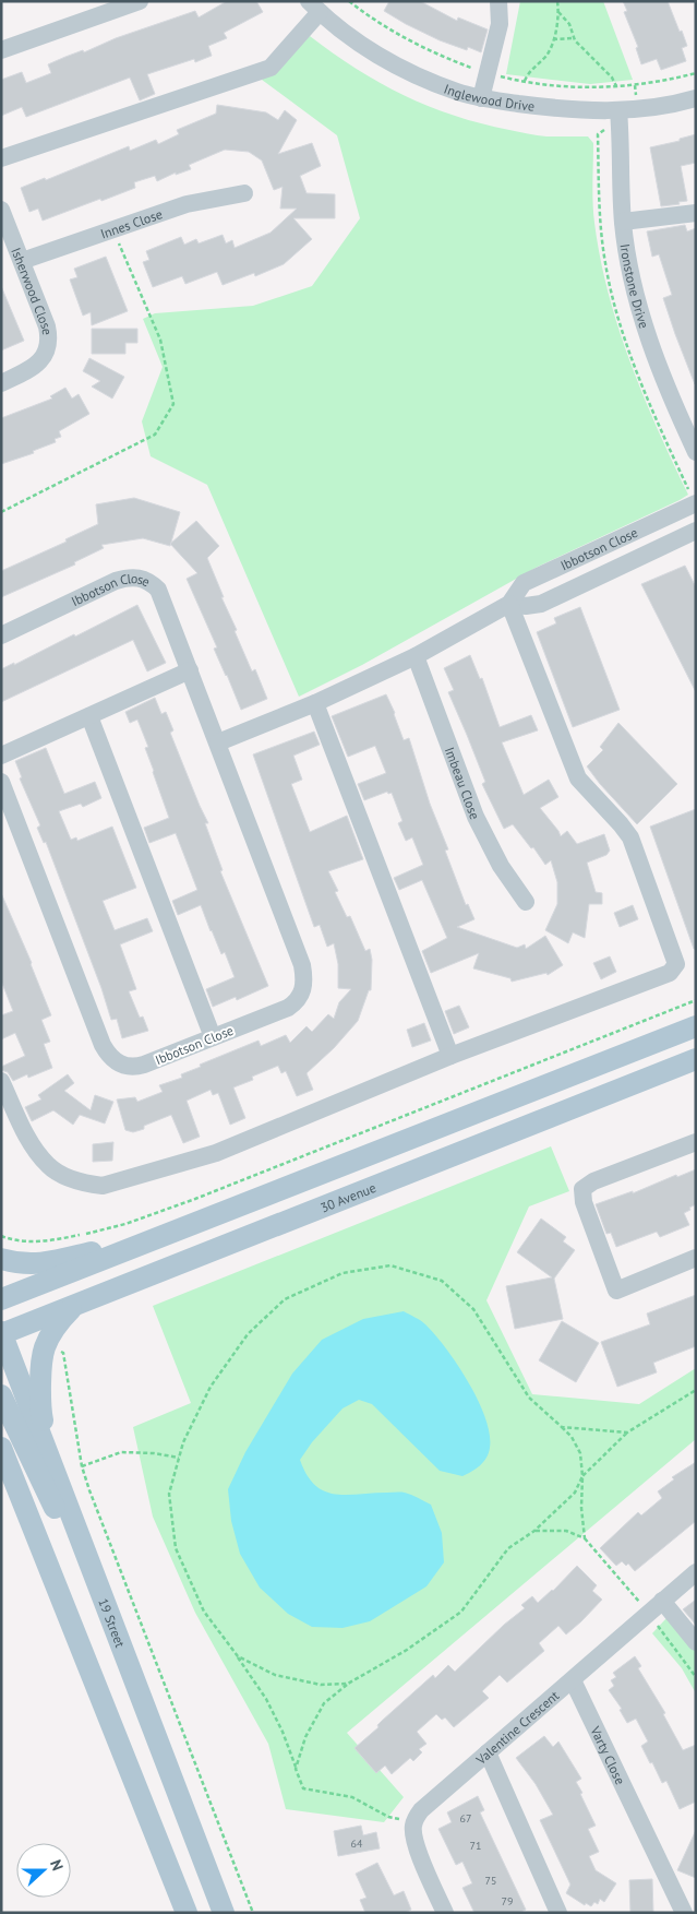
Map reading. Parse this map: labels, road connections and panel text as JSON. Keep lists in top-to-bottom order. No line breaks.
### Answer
{"streets":{"main road":["30 Avenue","19 Street"],"street":["Inglewood Drive","Innes Close","Ironstone Drive","Isherwood Close","Ibbotson Close","Imbeau Close","Valentine Crescent","Varty Close"]},"crossings":[["Inglewood Drive","Ironstone Drive"],["Innes Close","Isherwood Close"],["Ibbotson Close","Imbeau Close"],["30 Avenue","19 Street"],["Valentine Crescent","Varty Close"]],"house_numbers":["67","64","71","75","79"],"north":"right"}
